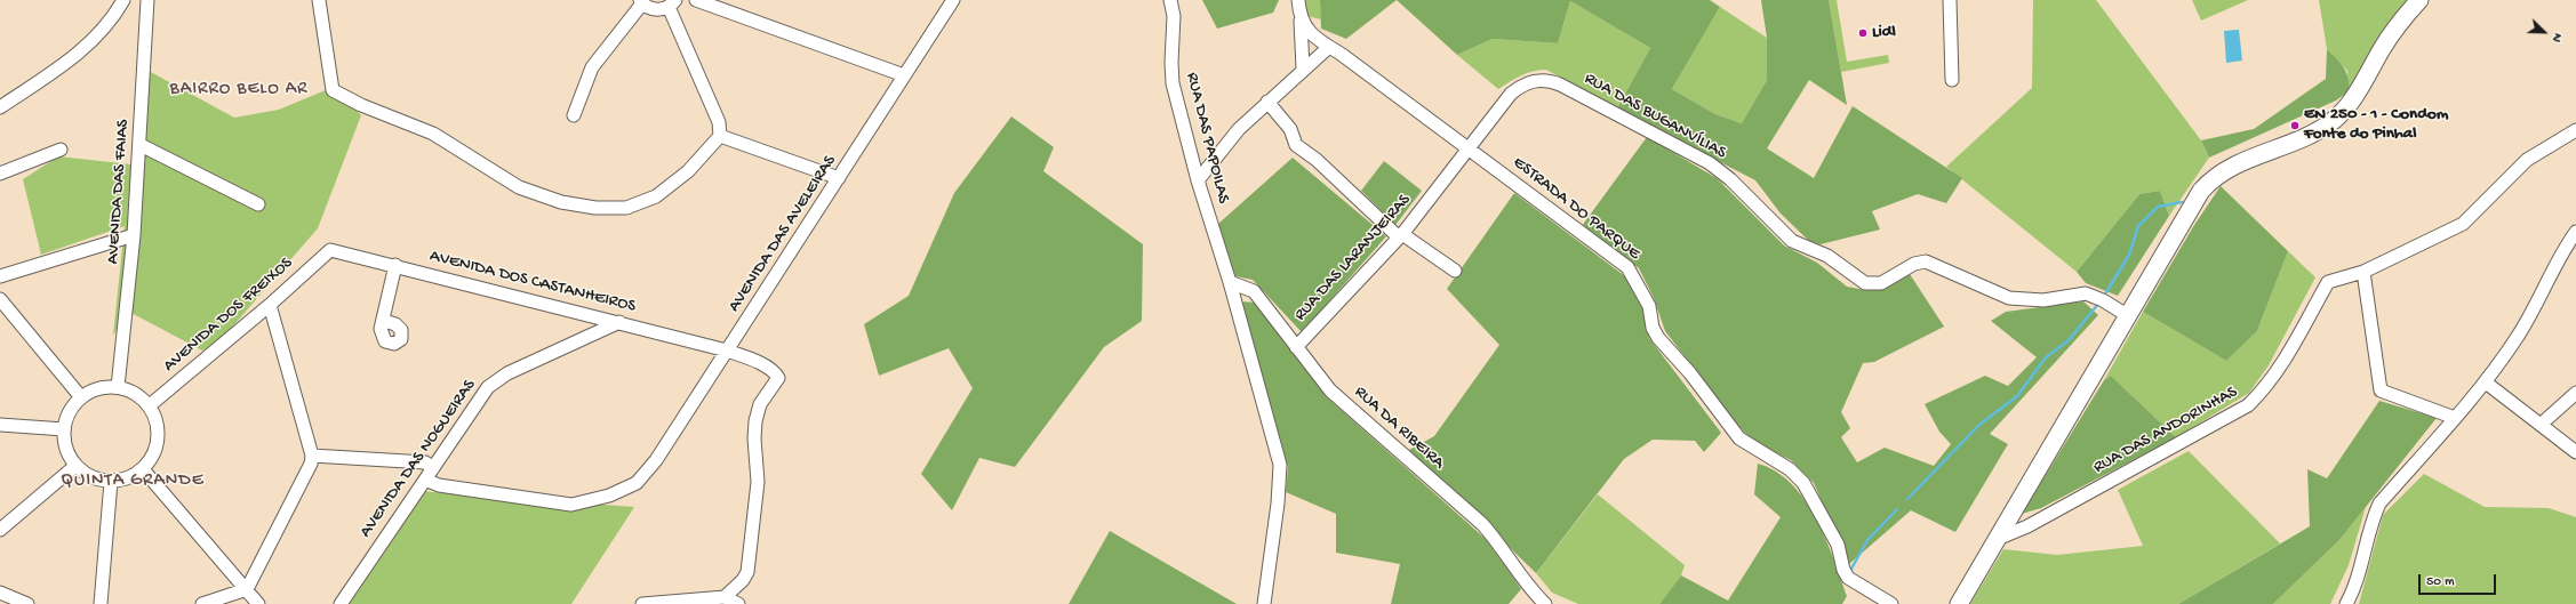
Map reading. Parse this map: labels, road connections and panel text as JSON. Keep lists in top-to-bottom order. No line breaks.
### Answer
{"streets":{"street":["RUA DAS BUGANVÍLIAS","RUA DAS PAPOILAS","AVENIDA DAS FAIAS","ESTRADA DO PARQUE","AVENIDA DAS AVELEIRAS","RUA DAS LARANJEIRAS","AVENIDA DOS CASTANHEIROS","AVENIDA DOS FREIXOS","RUA DA RIBEIRA","RUA DAS ANDORINHAS","AVENIDA DAS NOGUEIRAS"]},"crossings":[["RUA DAS BUGANVÍLIAS","ESTRADA DO PARQUE"],["RUA DAS BUGANVÍLIAS","RUA DAS LARANJEIRAS"],["RUA DAS PAPOILAS","RUA DA RIBEIRA"],["AVENIDA DAS FAIAS","AVENIDA DOS FREIXOS"],["ESTRADA DO PARQUE","RUA DAS LARANJEIRAS"],["AVENIDA DAS AVELEIRAS","AVENIDA DOS CASTANHEIROS"],["AVENIDA DAS AVELEIRAS","AVENIDA DAS NOGUEIRAS"],["RUA DAS LARANJEIRAS","RUA DA RIBEIRA"],["AVENIDA DOS CASTANHEIROS","AVENIDA DOS FREIXOS"],["AVENIDA DOS CASTANHEIROS","AVENIDA DAS NOGUEIRAS"]],"districts":["BAIRRO BELO AR","QUINTA GRANDE"],"places":["Lidl","EN 250 - 1 - Condom Fonte do Pinhal"],"scale_bar":"50 m","north":"bottom right"}
